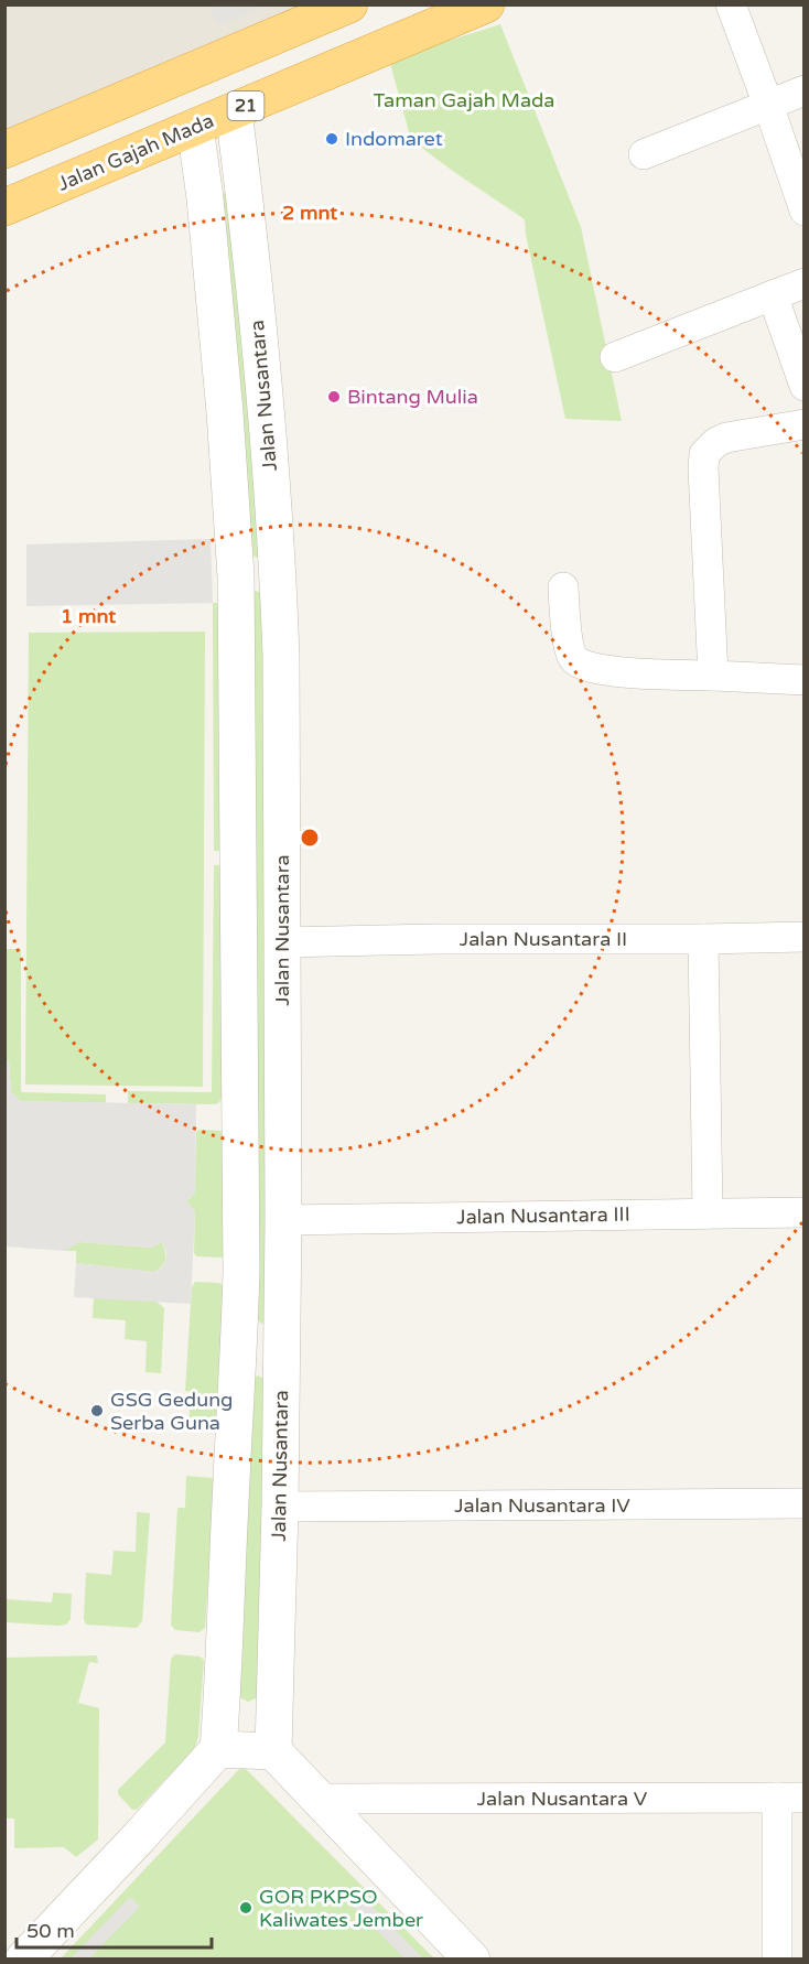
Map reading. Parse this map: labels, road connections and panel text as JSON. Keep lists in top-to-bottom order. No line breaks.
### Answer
{"streets":{"highway":["21","Jalan Gajah Mada"],"street":["Jalan Nusantara","Jalan Nusantara II","Jalan Nusantara III","Jalan Nusantara IV","Jalan Nusantara V"]},"crossings":[["Jalan Gajah Mada","Jalan Nusantara"],["Jalan Nusantara","Jalan Nusantara II"],["Jalan Nusantara","Jalan Nusantara III"],["Jalan Nusantara","Jalan Nusantara IV"]],"parks":["Taman Gajah Mada"],"places":["Indomaret","Bintang Mulia","GSG Gedung Serba Guna","GOR PKPSO Kaliwates Jember"],"scale_bar":"50 m","rings":["2 mnt","1 mnt"]}
